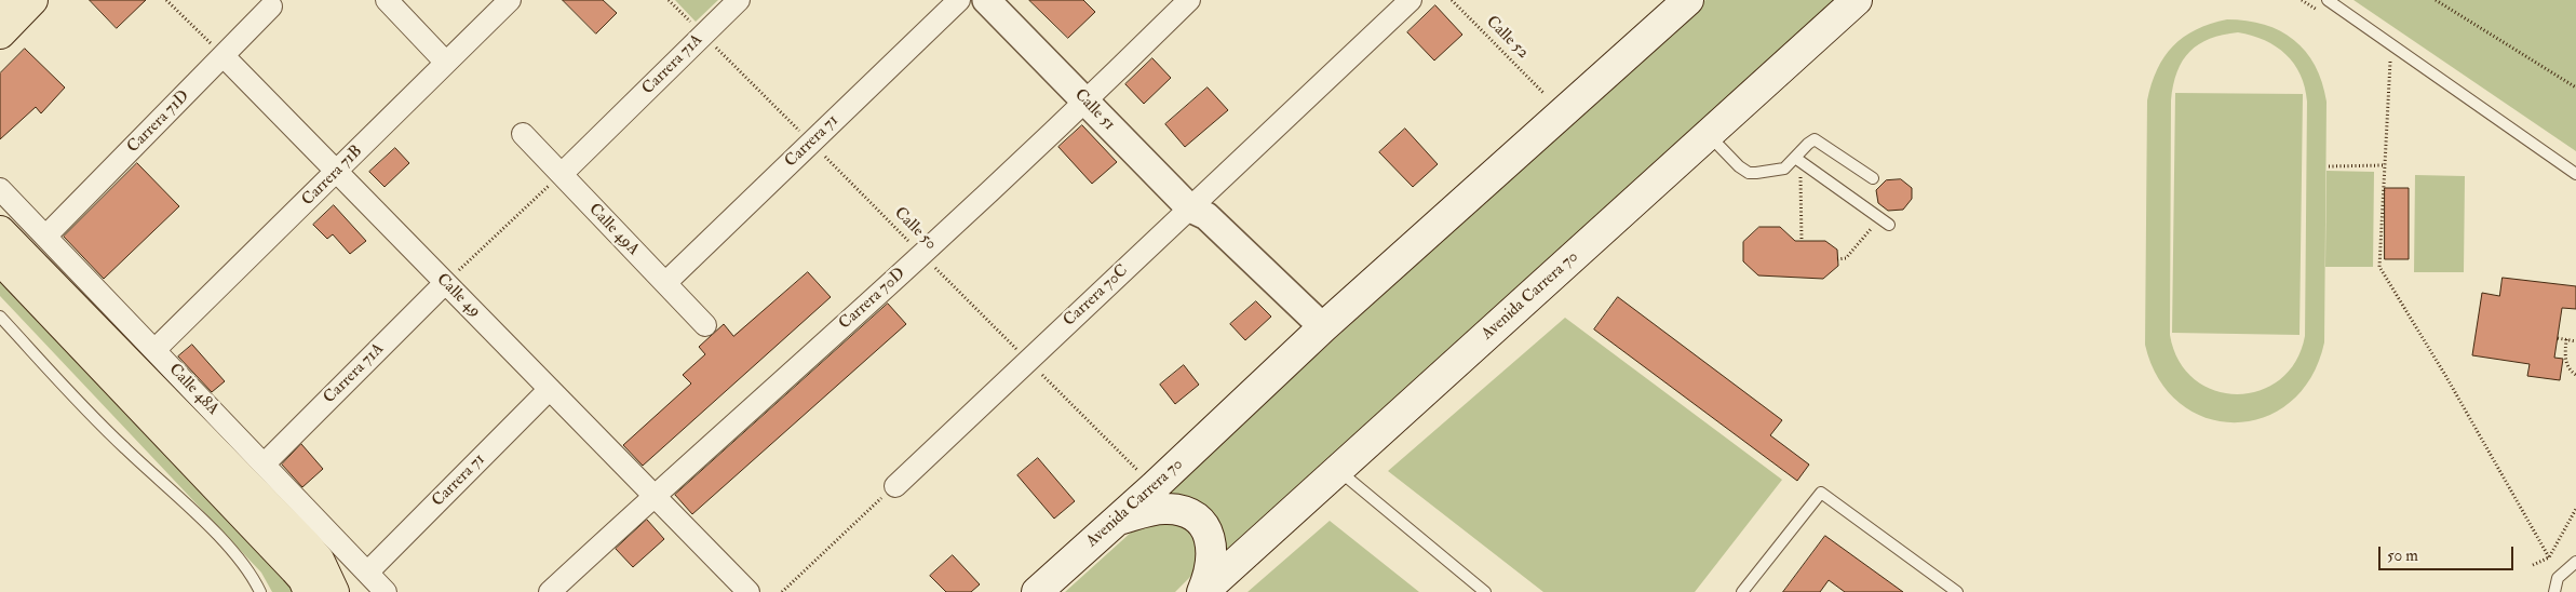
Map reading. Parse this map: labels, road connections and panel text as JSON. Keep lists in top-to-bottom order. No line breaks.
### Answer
{"streets":{"main road":["Avenida Carrera 70"],"street":["Carrera 71A","Calle 51","Carrera 71D","Carrera 71","Carrera 71B","Calle 49A","Calle 49","Carrera 70C","Carrera 70D","Calle 48A"],"path":["Calle 52","Calle 50"]},"crossings":[["Carrera 71A","Calle 50"],["Carrera 71A","Calle 49A"],["Carrera 71A","Calle 49"],["Carrera 71A","Calle 48A"],["Calle 51","Carrera 70C"],["Calle 51","Avenida Carrera 70"],["Calle 51","Carrera 70D"],["Carrera 71D","Calle 49"],["Carrera 71D","Calle 48A"],["Carrera 71","Calle 50"],["Carrera 71","Calle 49A"],["Carrera 71","Calle 49"],["Carrera 71","Calle 48A"],["Carrera 71B","Calle 49"],["Carrera 71B","Calle 48A"],["Calle 50","Carrera 70C"],["Calle 50","Carrera 70D"],["Calle 49","Carrera 70D"]],"scale_bar":"50 m"}
